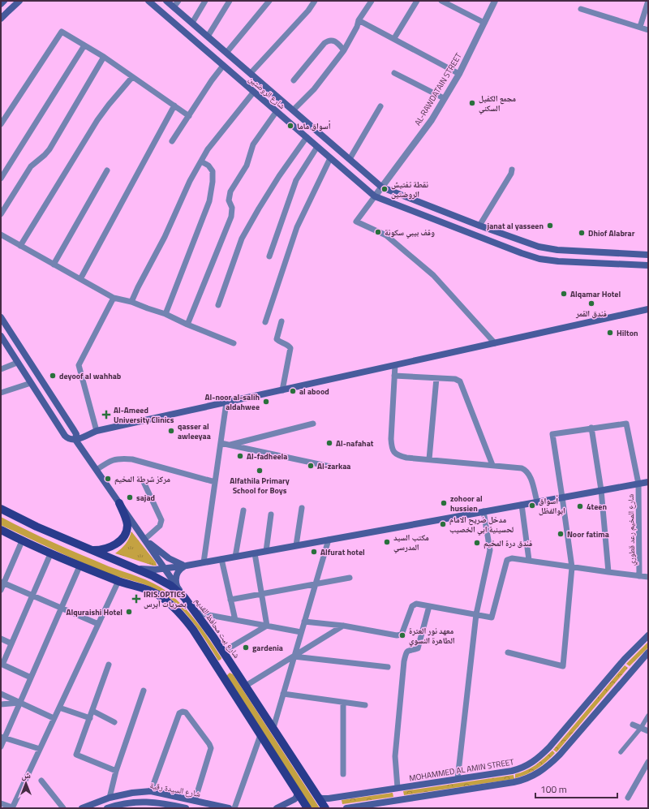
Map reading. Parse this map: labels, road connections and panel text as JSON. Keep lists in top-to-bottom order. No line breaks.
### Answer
{"streets":{"main road":["شارع الروضتين","شارع بيت محافظ القديم","MOHAMMED AL AMIN STREET","شارع السيدة رقية"],"street":["AL-RAWDATAIN STREET","شارع المخيم رعد قطوري"]},"crossings":[["AL-RAWDATAIN STREET","شارع الروضتين"],["شارع بيت محافظ القديم","MOHAMMED AL AMIN STREET"]],"places":{"other":["مجمع الكفيل السكني","أسواق ماما","نقطة تفتيش الروضتين","janat al yasseen","وقف بيبي سكونة","Dhiof Alabrar","Alqamar Hotel","فندق القمر","Hilton","deyoof al wahhab","al abood","Al-noor al-salih aldahwee","qasser al awleeyaa","Al-nafahat","Al-fadheela","Al-zarkaa","Alfathila Primary School for Boys","مركز شرطة المخيم","sajad","zohoor al hussien","أسواق ابوالفظل","4teen","مدخل ضريح الامام لحسينية ابي الخصيب","Noor fatima","مكتب السيد المدرسي","فندق درة المخيم","Alfurat hotel","Alquraishi Hotel","معهد نور العترة الطاهرة النسوي","gardenia"],"health":["Al-Ameed University Clinics","IRIS.OPTICS بصريات آيرس"]},"scale_bar":"100 m","north":"top"}
